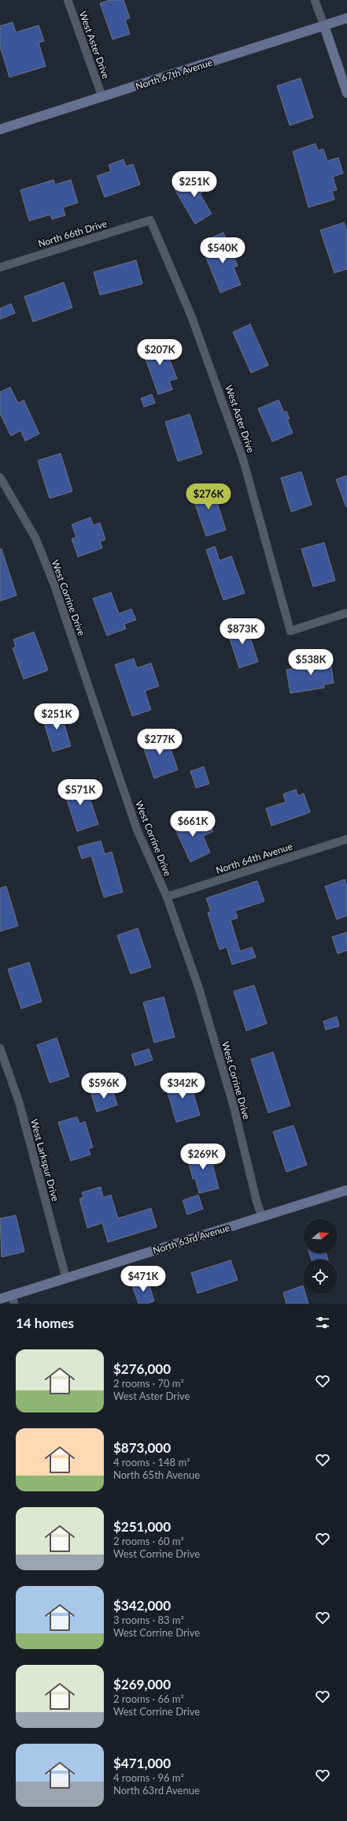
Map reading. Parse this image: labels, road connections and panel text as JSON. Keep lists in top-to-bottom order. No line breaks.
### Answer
{"streets":{"street":["West Aster Drive","North 67th Avenue","North 66th Drive","West Corrine Drive","North 64th Avenue","West Larkspur Drive","North 63rd Avenue"]},"crossings":[["West Aster Drive","North 67th Avenue"],["West Aster Drive","North 66th Drive"],["West Corrine Drive","North 64th Avenue"],["West Corrine Drive","North 63rd Avenue"],["West Larkspur Drive","North 63rd Avenue"]],"north":"right","page":{"price":["$251K","$540K","$207K","$276K","$873K","$538K","$251K","$277K","$571K","$661K","$596K","$342K","$269K","$471K"],"heading":"14 homes","list":[{"name":"$276,000","note":"2 rooms · 70 m² · West Aster Drive"},{"name":"$873,000","note":"4 rooms · 148 m² · North 65th Avenue"},{"name":"$251,000","note":"2 rooms · 60 m² · West Corrine Drive"},{"name":"$342,000","note":"3 rooms · 83 m² · West Corrine Drive"},{"name":"$269,000","note":"2 rooms · 66 m² · West Corrine Drive"},{"name":"$471,000","note":"4 rooms · 96 m² · North 63rd Avenue"}]}}
